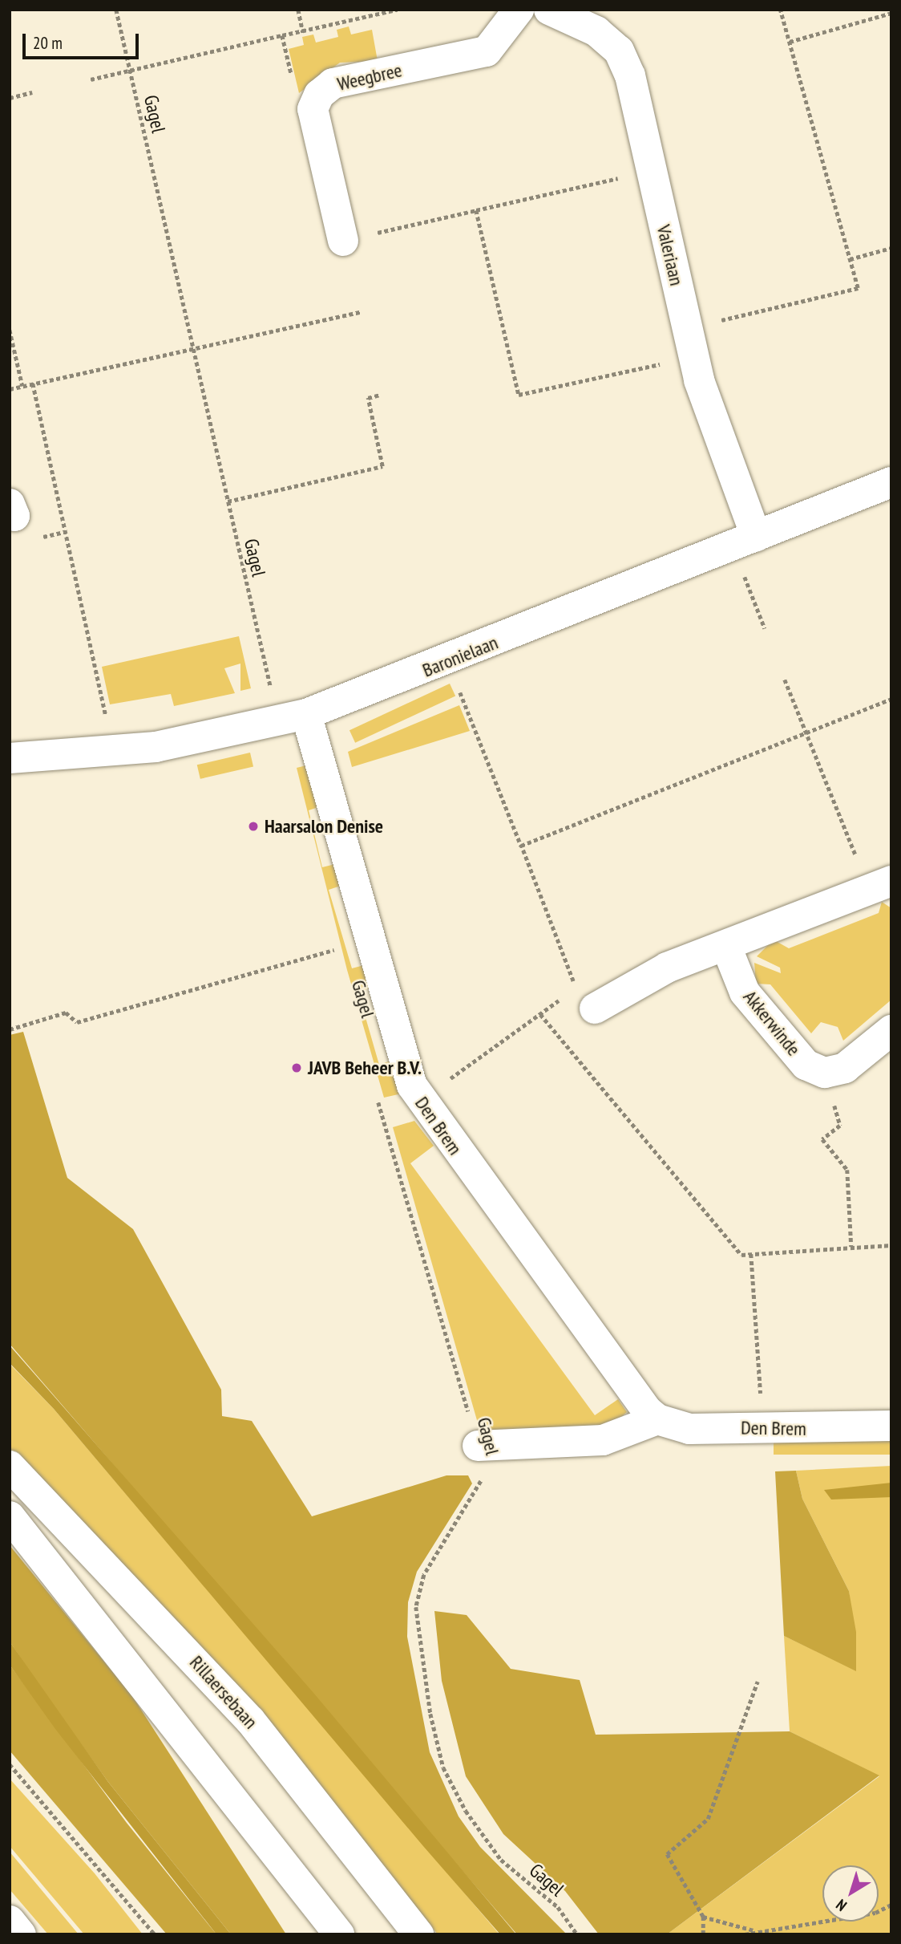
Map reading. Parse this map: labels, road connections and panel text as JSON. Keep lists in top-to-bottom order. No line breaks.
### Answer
{"streets":{"street":["Weegbree","Valeriaan","Baronielaan","Akkerwinde","Den Brem","Rillaersebaan"],"path":["Gagel"]},"crossings":[["Gagel","Baronielaan"],["Gagel","Den Brem"],["Valeriaan","Baronielaan"],["Baronielaan","Den Brem"]],"places":["Haarsalon Denise","JAVB Beheer B.V."],"scale_bar":"20 m","north":"bottom left"}
